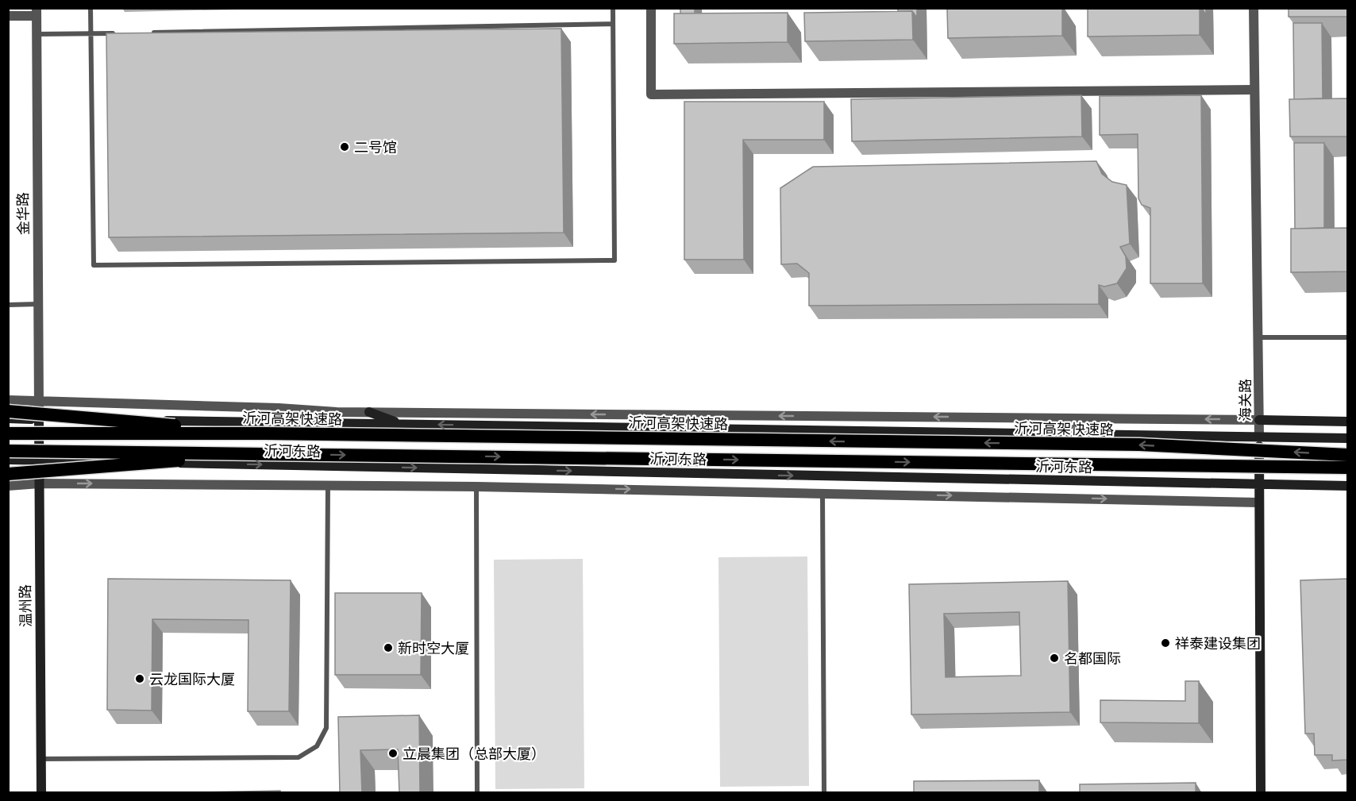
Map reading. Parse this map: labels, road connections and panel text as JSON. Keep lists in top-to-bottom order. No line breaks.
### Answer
{"streets":{"highway":["沂河高架快速路"],"main road":["海关路","沂河东路","温州路"],"street":["金华路"]},"crossings":[["金华路","沂河东路"],["金华路","温州路"],["海关路","沂河东路"],["沂河东路","温州路"]],"places":["二号馆","祥泰建设集团","新时空大厦","名都国际","云龙国际大厦","立晨集团（总部大厦）"]}
